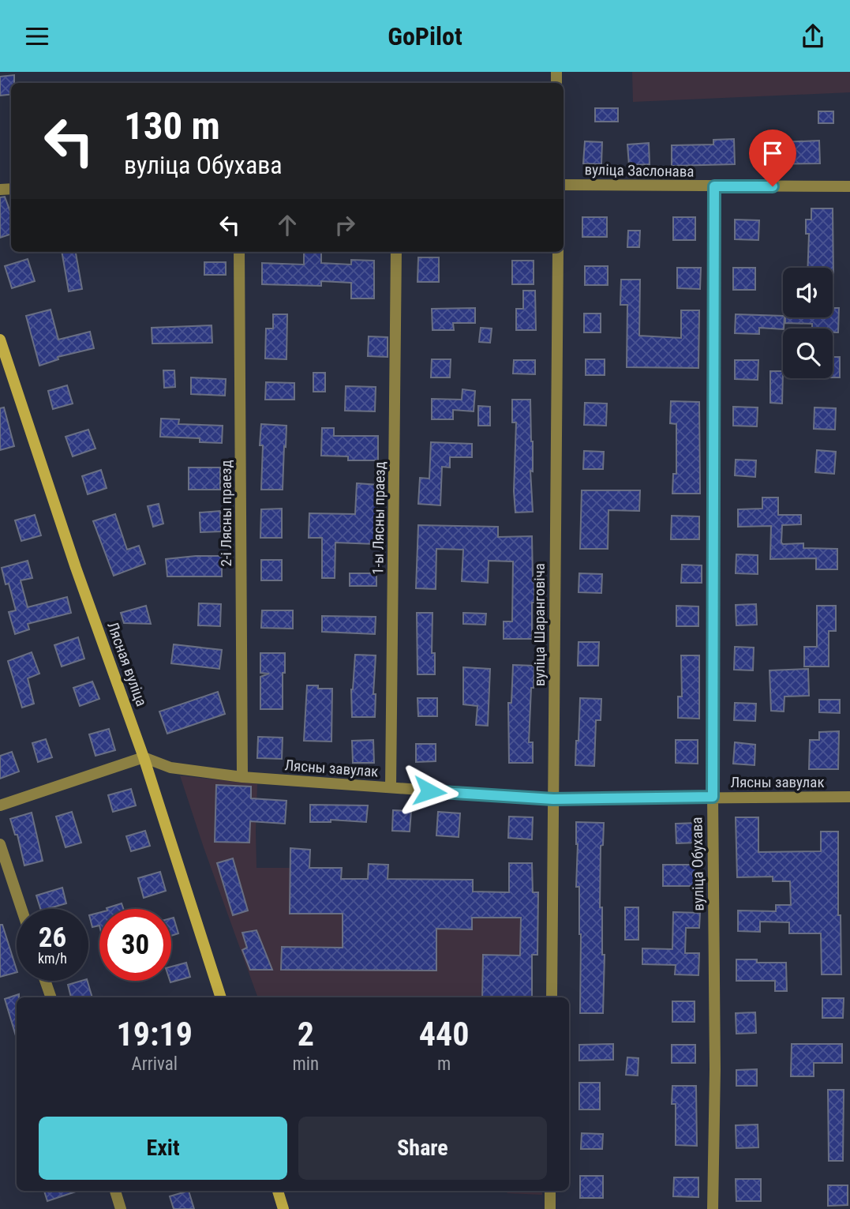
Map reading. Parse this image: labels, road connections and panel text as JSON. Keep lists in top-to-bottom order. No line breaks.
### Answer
{"streets":{"main road":["Лясная вуліца"],"street":["вуліца Заслонава","2-і Лясны праезд","1-ы Лясны праезд","вуліца Шаранговіча","Лясны завулак","вуліца Обухава"]},"crossings":[["вуліца Заслонава","вуліца Обухава"],["2-і Лясны праезд","Лясны завулак"],["1-ы Лясны праезд","Лясны завулак"],["вуліца Шаранговіча","Лясны завулак"],["Лясная вуліца","Лясны завулак"],["Лясны завулак","вуліца Обухава"]],"page":{"header":"GoPilot","turn":["130 m","вуліца Обухава"],"speed":"26 km/h","limit":"30","eta":["19:19","Arrival","2","min","440","m"],"buttons":["Exit","Share"]}}
